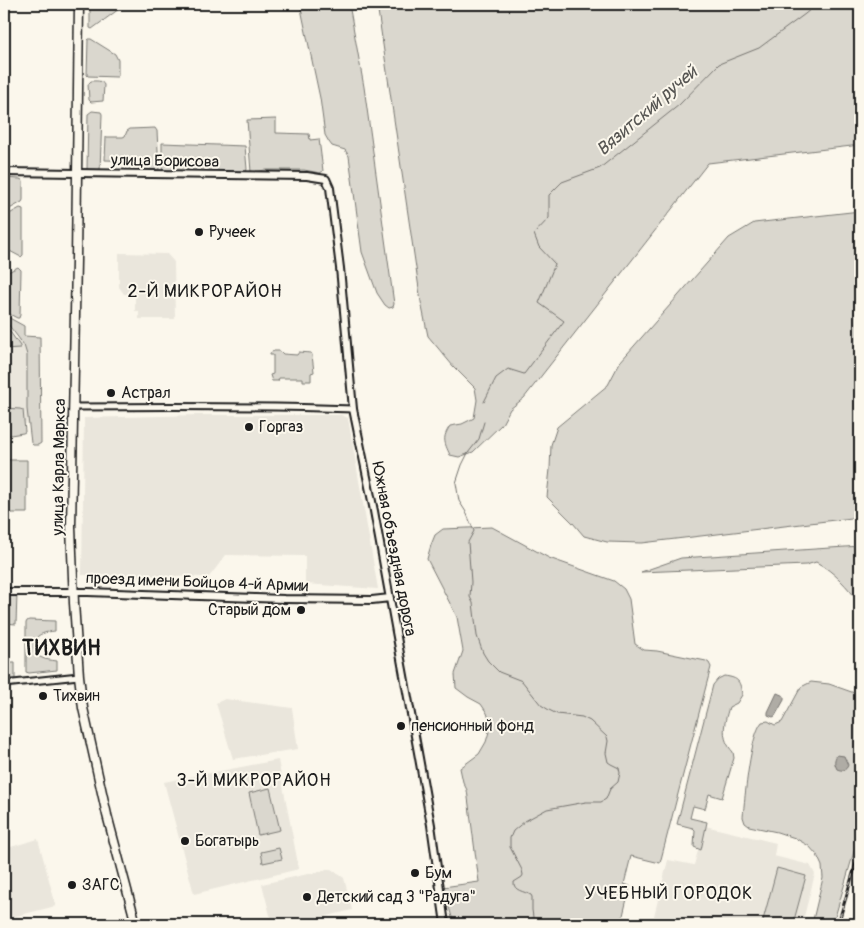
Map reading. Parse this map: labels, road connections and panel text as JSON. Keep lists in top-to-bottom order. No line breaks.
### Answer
{"streets":{"main road":["улица Карла Маркса"],"street":["улица Борисова","Южная объездная дорога","проезд имени Бойцов 4-й Армии"]},"crossings":[["улица Борисова","улица Карла Маркса"],["улица Борисова","Южная объездная дорога"],["улица Карла Маркса","проезд имени Бойцов 4-й Армии"],["Южная объездная дорога","проезд имени Бойцов 4-й Армии"]],"districts":["2-Й МИКРОРАЙОН","ТИХВИН","3-Й МИКРОРАЙОН","УЧЕБНЫЙ ГОРОДОК"],"water":["Вязитский ручей"],"places":["Ручеек","Астрал","Горгаз","Старый дом","Тихвин","пенсионный фонд","Богатырь","Бум","ЗАГС","Детский сад 3 \"Радуга\""]}
